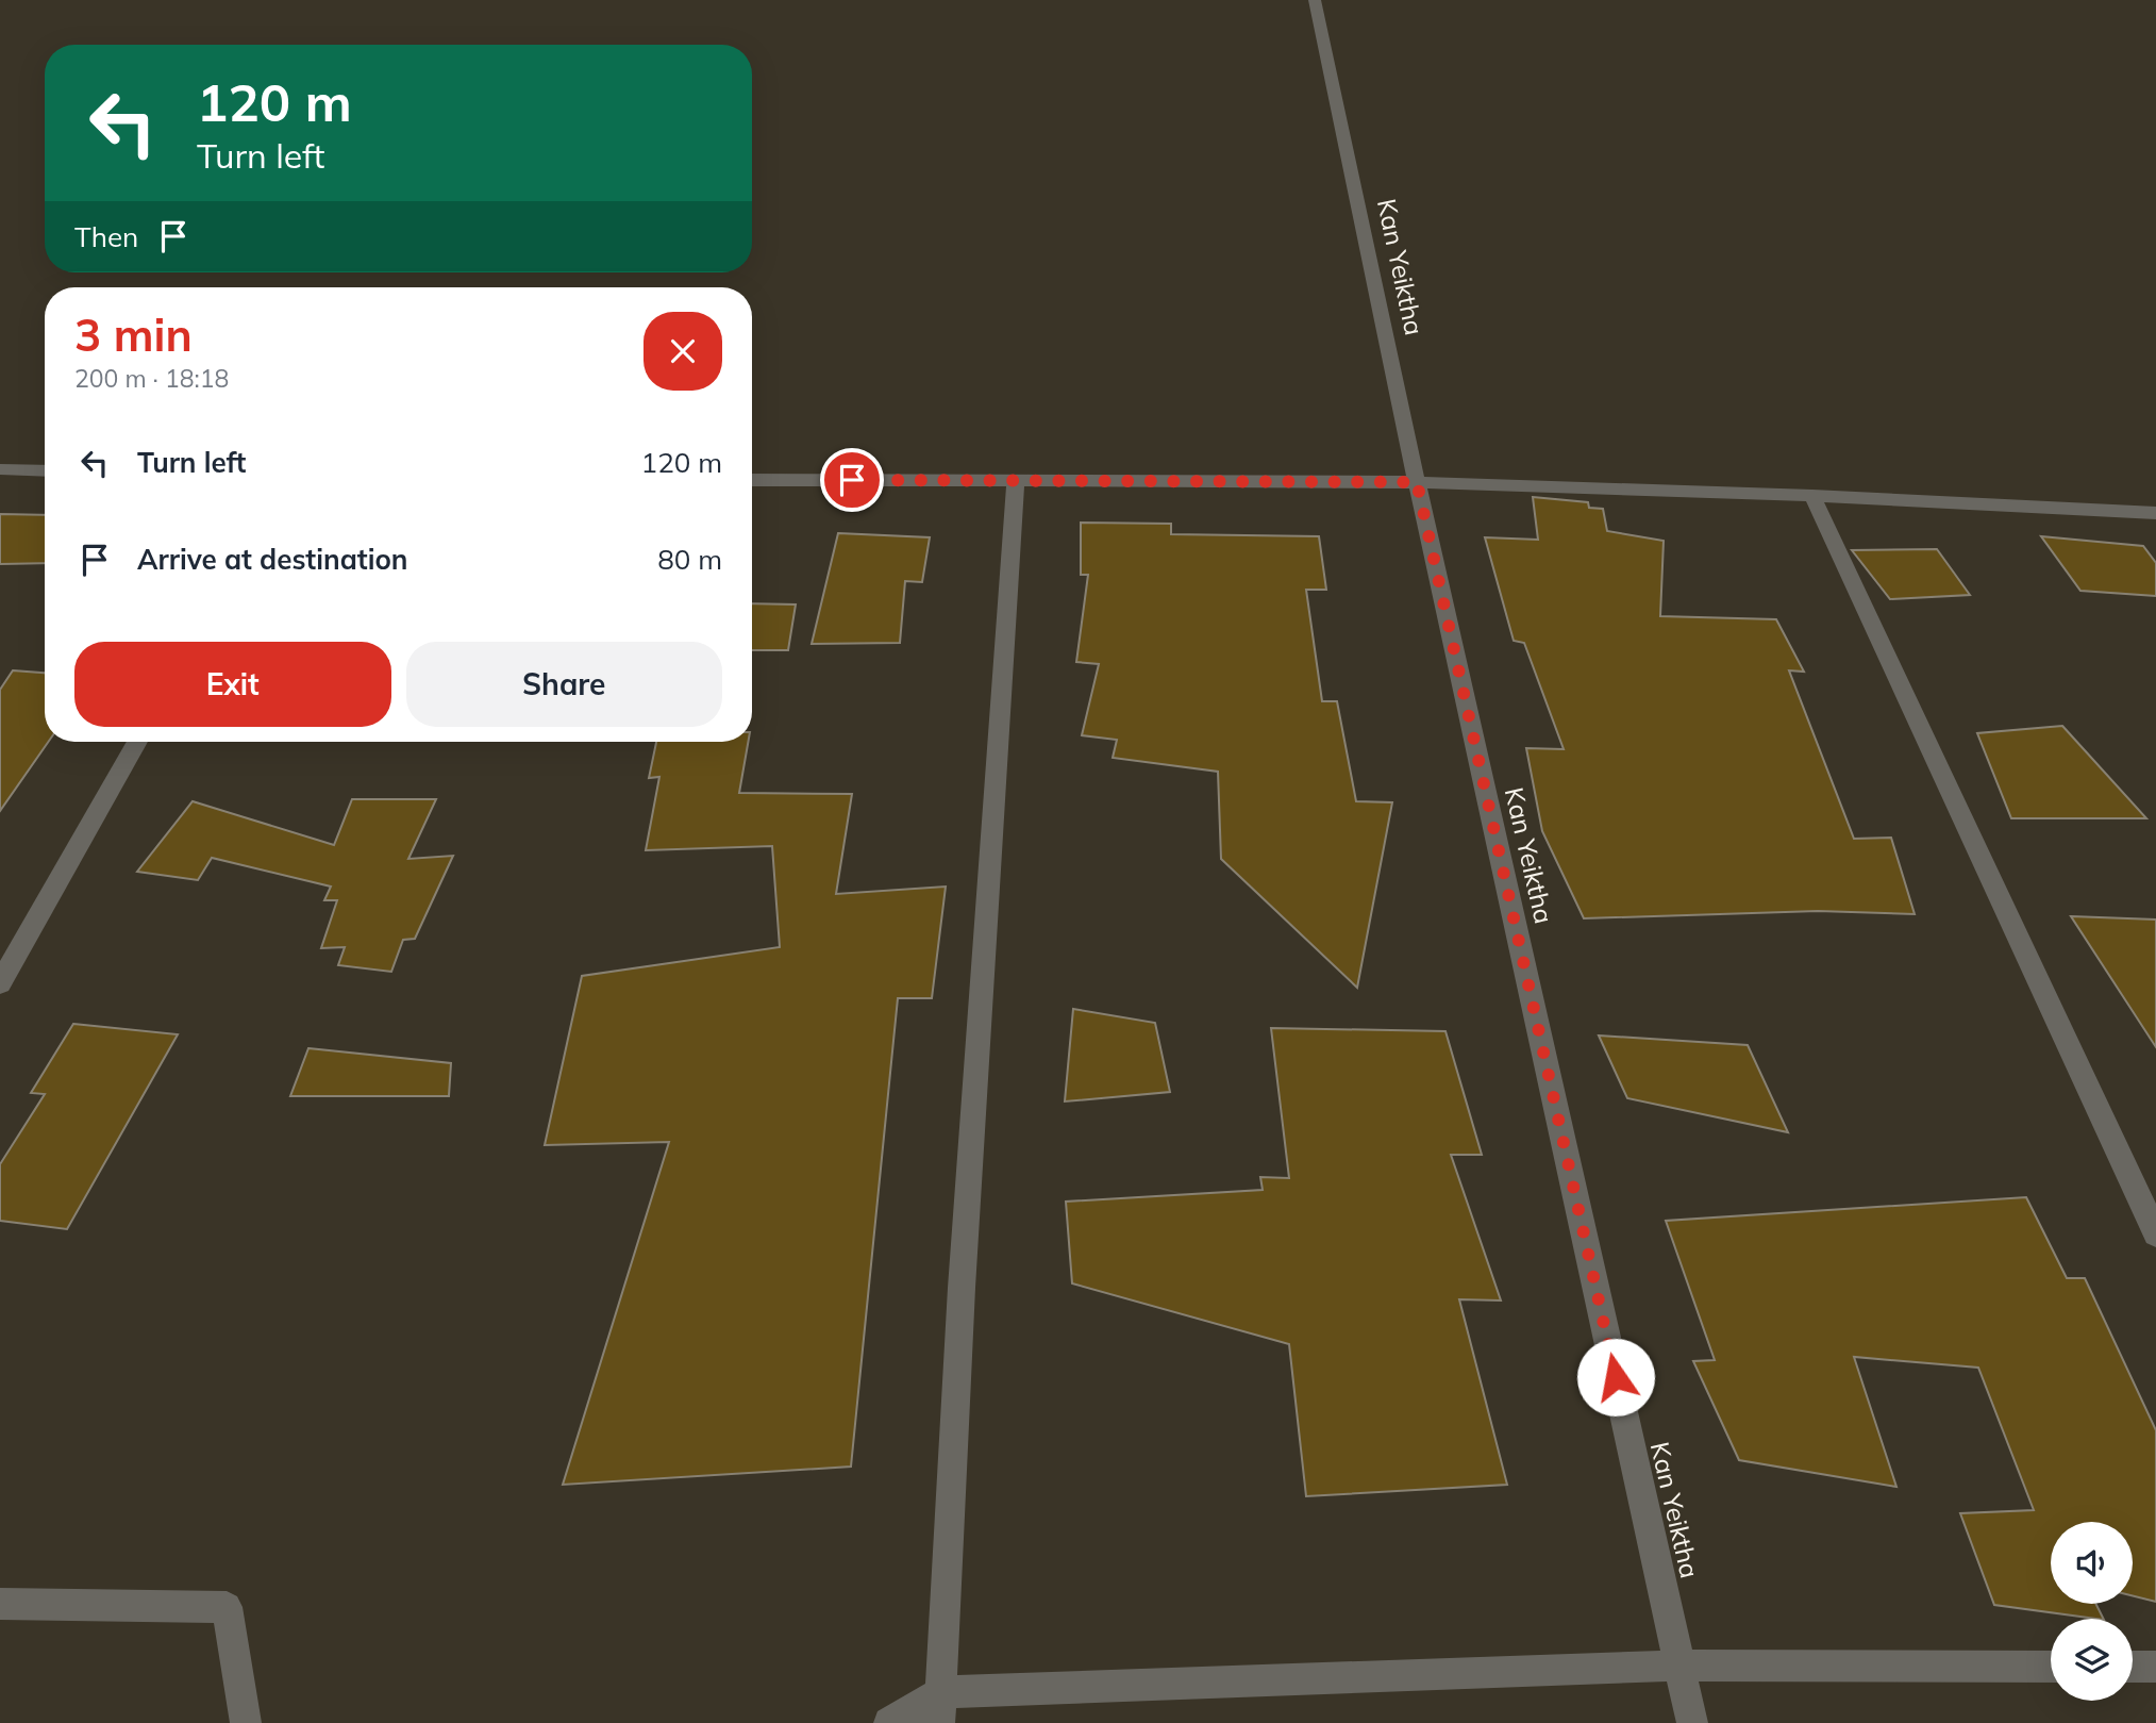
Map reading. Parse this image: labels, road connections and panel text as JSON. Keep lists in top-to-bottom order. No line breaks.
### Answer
{"streets":{"street":["Kan Yeiktha"]},"page":{"turn":["120 m","Turn left"],"then":"Then","heading":["3 min","200 m · 18:18"],"list":[{"name":"Turn left","value":"120 m"},{"name":"Arrive at destination","value":"80 m"}],"buttons":["Exit","Share"]}}
